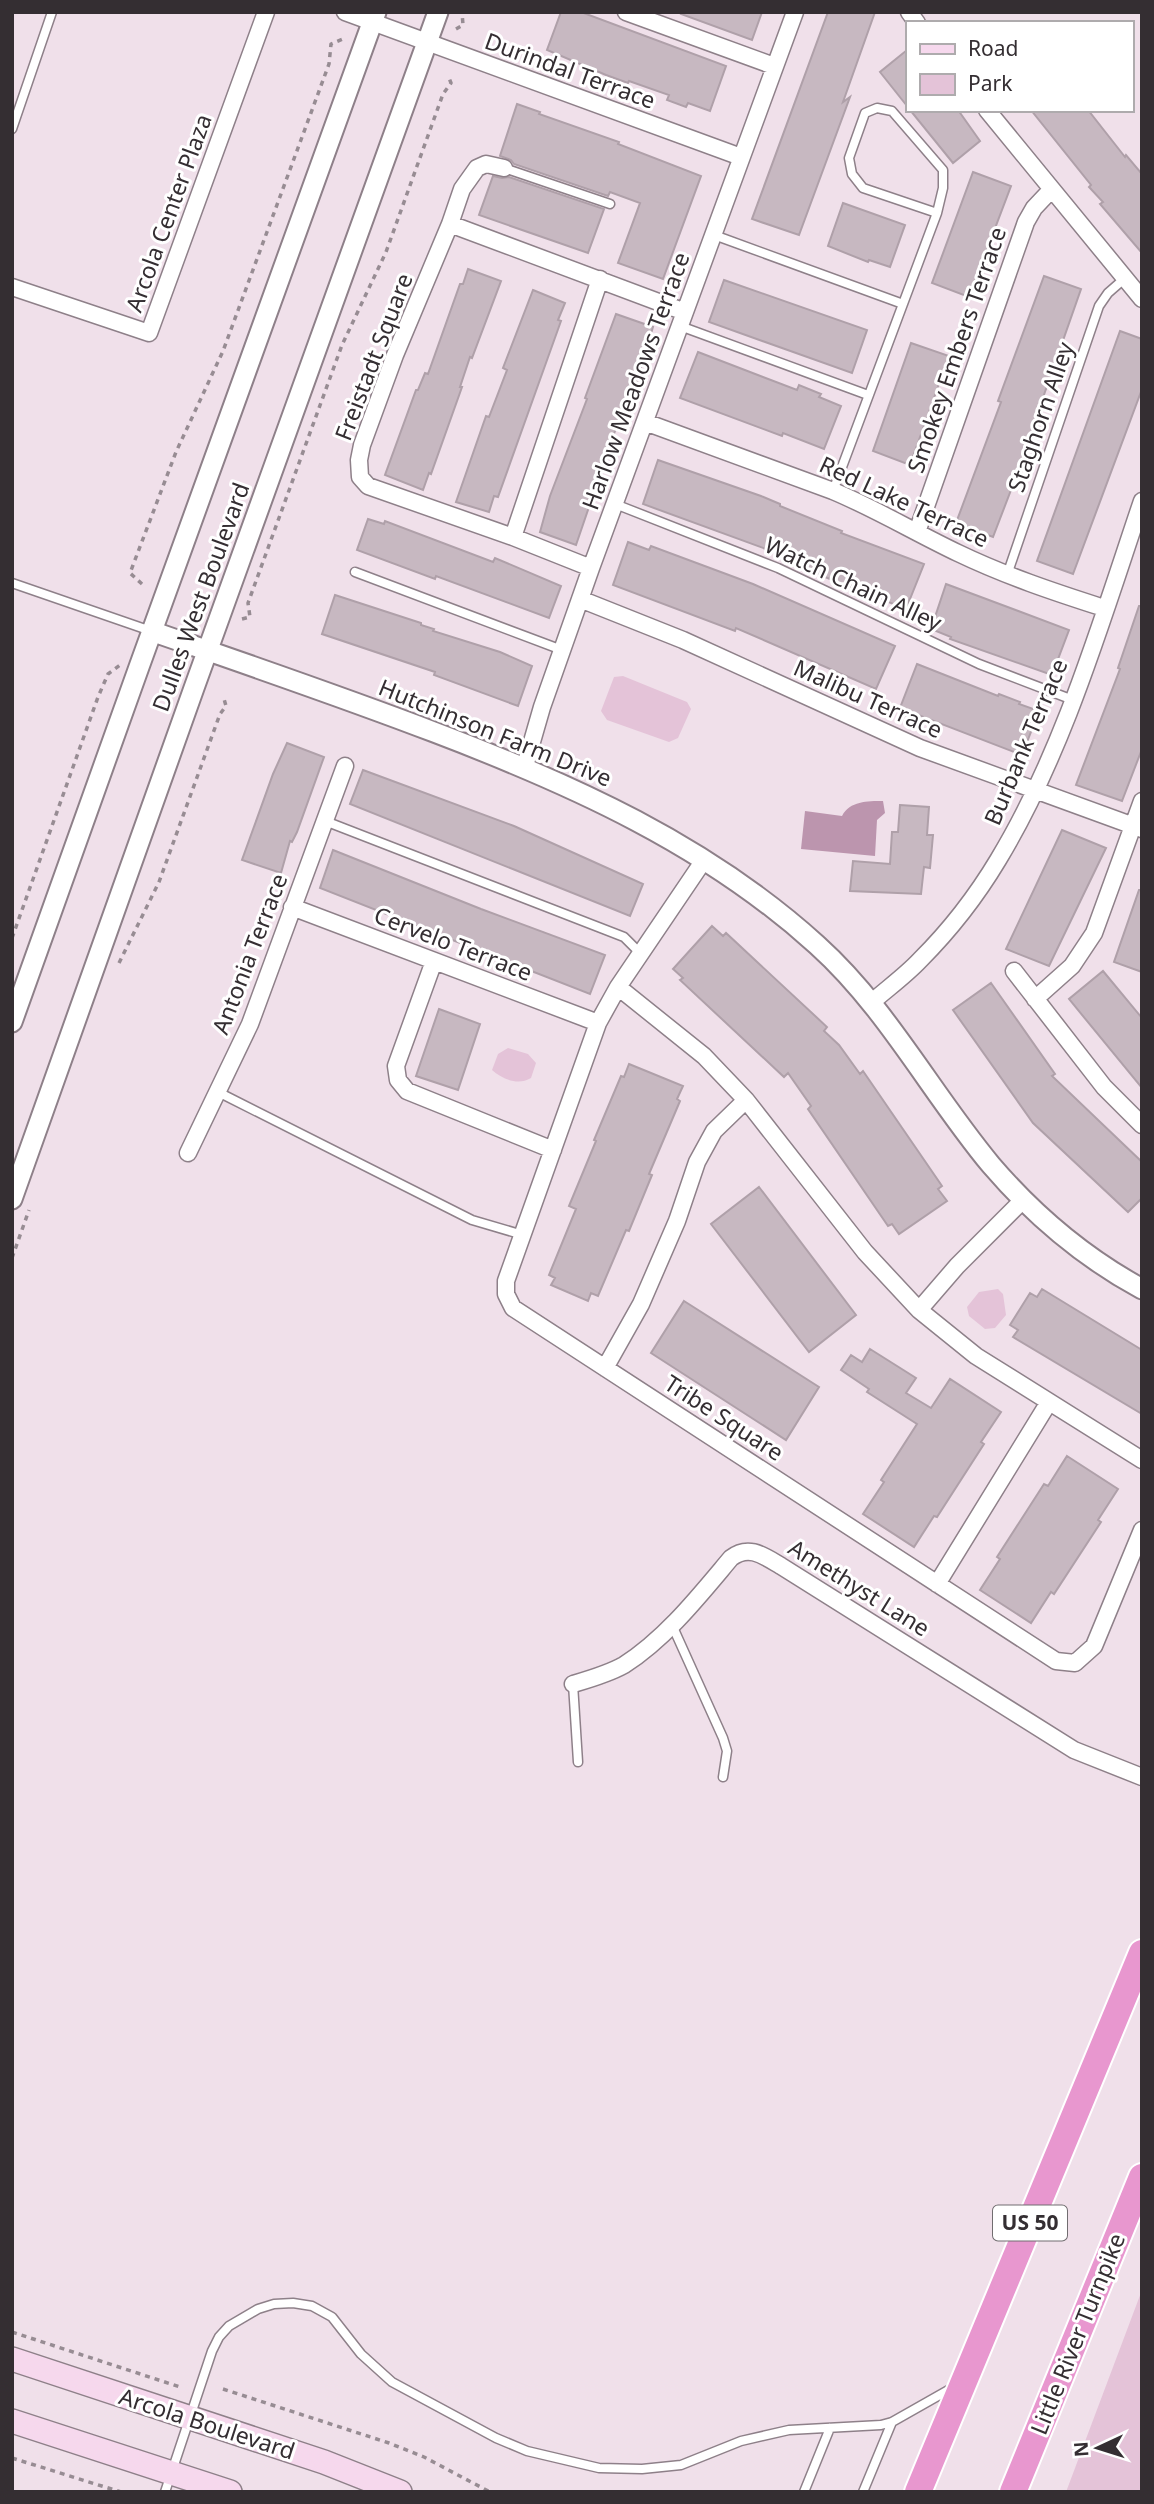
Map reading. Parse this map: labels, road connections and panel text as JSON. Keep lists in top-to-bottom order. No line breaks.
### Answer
{"streets":{"highway":["US 50","Little River Turnpike"],"main road":["Arcola Boulevard"],"street":["Durindal Terrace","Arcola Center Plaza","Smokey Embers Terrace","Freistadt Square","Harlow Meadows Terrace","Red Lake Terrace","Dulles West Boulevard","Malibu Terrace","Hutchinson Farm Drive","Burbank Terrace","Cervelo Terrace","Antonia Terrace","Tribe Square","Amethyst Lane"],"lane":["Staghorn Alley","Watch Chain Alley"]},"crossings":[["Durindal Terrace","Harlow Meadows Terrace"],["Durindal Terrace","Dulles West Boulevard"],["Smokey Embers Terrace","Red Lake Terrace"],["Freistadt Square","Harlow Meadows Terrace"],["Harlow Meadows Terrace","Red Lake Terrace"],["Harlow Meadows Terrace","Watch Chain Alley"],["Harlow Meadows Terrace","Malibu Terrace"],["Harlow Meadows Terrace","Hutchinson Farm Drive"],["Staghorn Alley","Red Lake Terrace"],["Red Lake Terrace","Burbank Terrace"],["Watch Chain Alley","Burbank Terrace"],["Dulles West Boulevard","Hutchinson Farm Drive"],["Malibu Terrace","Burbank Terrace"],["Hutchinson Farm Drive","Burbank Terrace"],["Hutchinson Farm Drive","Tribe Square"],["Cervelo Terrace","Antonia Terrace"],["Cervelo Terrace","Tribe Square"]],"legend":["Road","Park"],"north":"left"}
